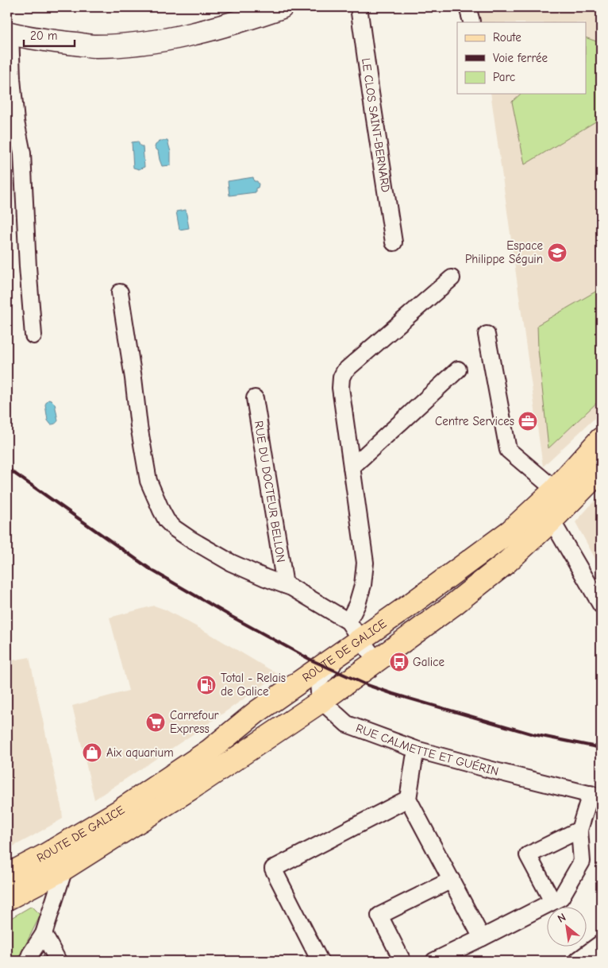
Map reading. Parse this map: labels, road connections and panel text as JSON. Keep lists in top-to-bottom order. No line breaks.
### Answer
{"streets":{"main road":["ROUTE DE GALICE"],"street":["LE CLOS SAINT-BERNARD","RUE DU DOCTEUR BELLON","RUE CALMETTE ET GUÉRIN"]},"crossings":[["ROUTE DE GALICE","RUE CALMETTE ET GUÉRIN"]],"places":{"school or university":["Espace Philippe Séguin"],"office":["Centre Services"],"bus stop":["Galice"],"fuel station":["Total - Relais de Galice"],"supermarket":["Carrefour Express"],"shop":["Aix aquarium"]},"legend":["Route","Voie ferrée","Parc"],"scale_bar":"20 m","north":"top left"}
